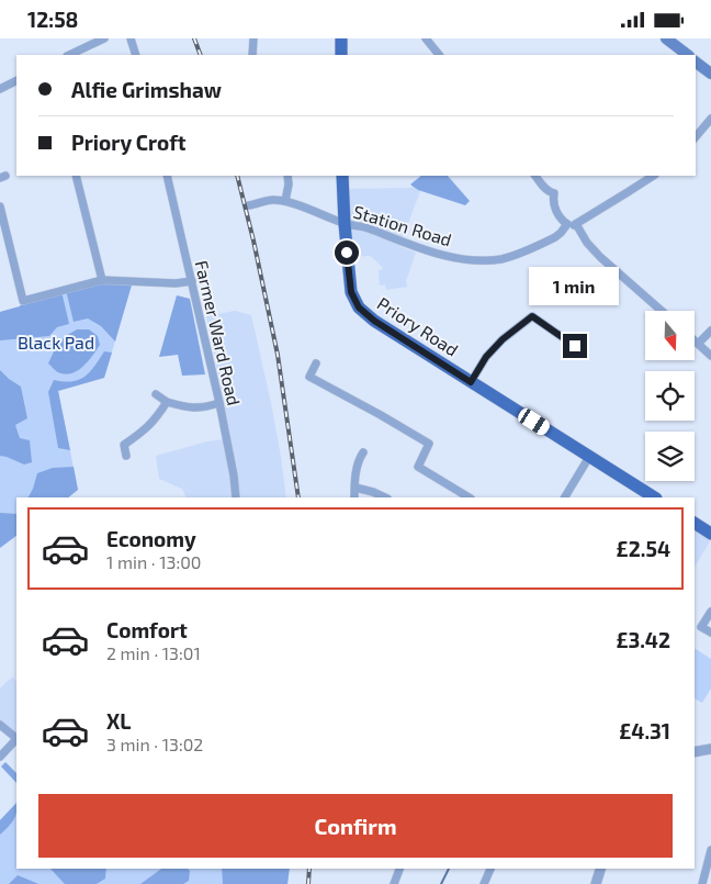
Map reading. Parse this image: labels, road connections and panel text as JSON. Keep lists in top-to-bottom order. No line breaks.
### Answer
{"streets":{"main road":["Priory Road"],"street":["Station Road","Farmer Ward Road"]},"crossings":[["Station Road","Priory Road"]],"parks":["Black Pad"],"north":"bottom","page":{"status":"12:58","banner":["Alfie Grimshaw","Priory Croft"],"bubble":"1 min","list":[{"name":"Economy","note":"1 min · 13:00","value":"£2.54"},{"name":"Comfort","note":"2 min · 13:01","value":"£3.42"},{"name":"XL","note":"3 min · 13:02","value":"£4.31"}],"buttons":"Confirm"}}
